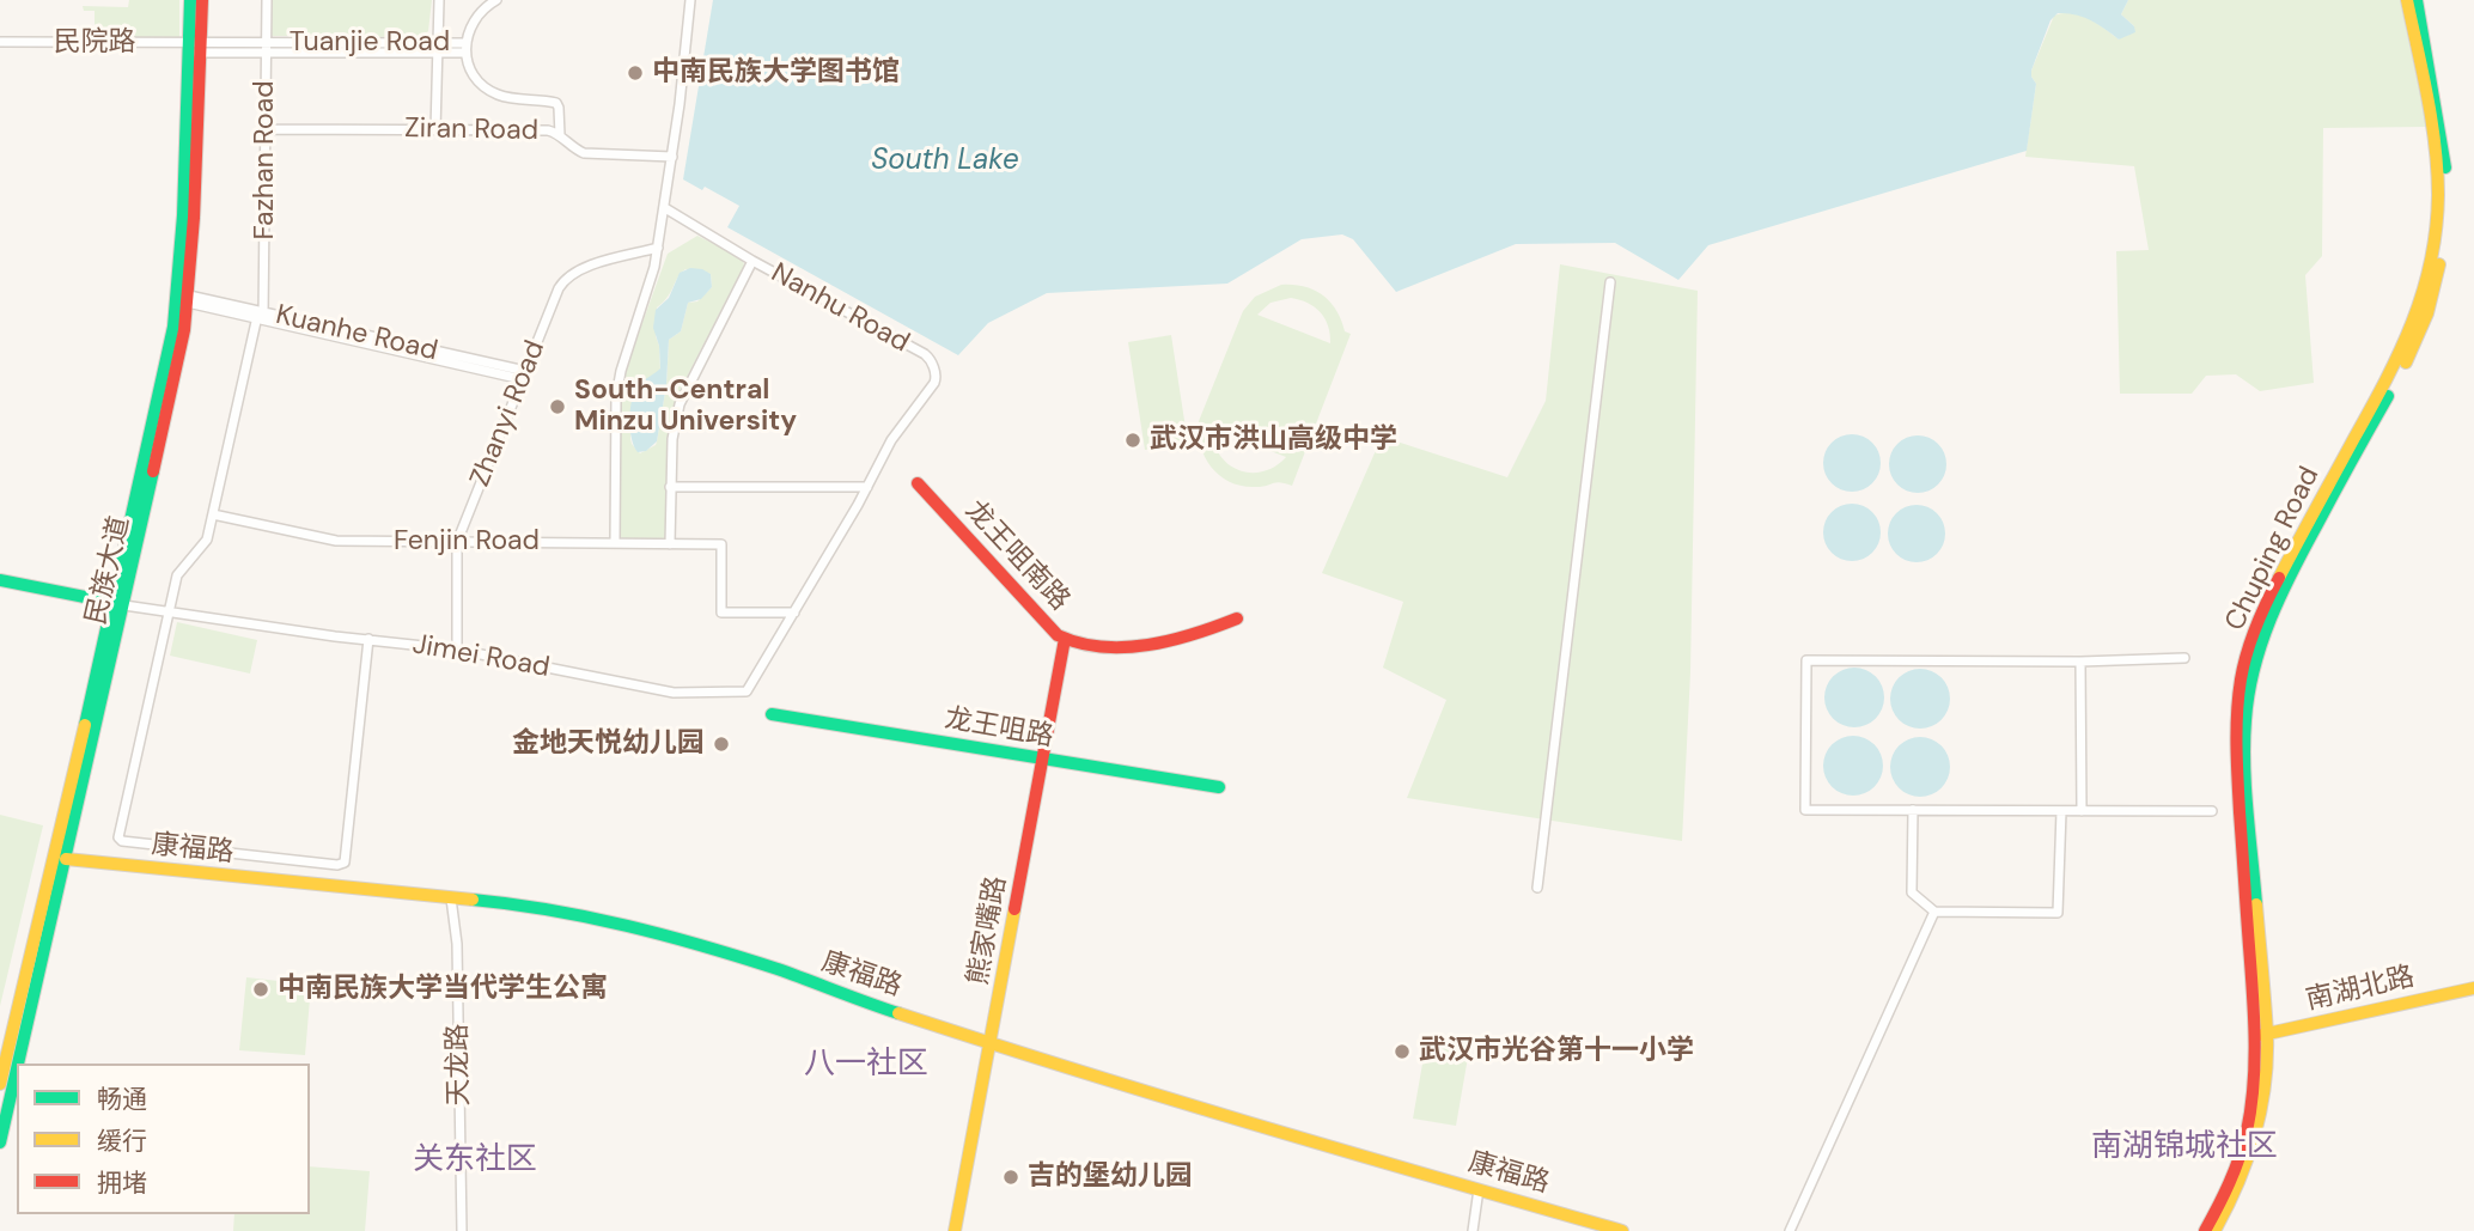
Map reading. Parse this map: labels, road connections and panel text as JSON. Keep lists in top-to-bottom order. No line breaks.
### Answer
{"streets":{"main road":["Chuping Road","龙王咀南路","民族大道","龙王咀路","康福路","熊家嘴路","南湖北路"],"street":["民院路","Tuanjie Road","Ziran Road","Fazhan Road","Nanhu Road","Kuanhe Road","Zhanyi Road","Fenjin Road","Jimei Road","天龙路"]},"crossings":[["民院路","Tuanjie Road"],["民院路","民族大道"],["Tuanjie Road","Fazhan Road"],["Tuanjie Road","民族大道"],["Ziran Road","Fazhan Road"],["Fazhan Road","Kuanhe Road"],["Fazhan Road","Fenjin Road"],["Fazhan Road","Jimei Road"],["Nanhu Road","Fenjin Road"],["Nanhu Road","Jimei Road"],["Kuanhe Road","Zhanyi Road"],["Kuanhe Road","民族大道"],["Zhanyi Road","Fenjin Road"],["Zhanyi Road","Jimei Road"],["Fenjin Road","Jimei Road"],["Chuping Road","南湖北路"],["龙王咀南路","熊家嘴路"],["民族大道","Jimei Road"],["民族大道","康福路"],["龙王咀路","熊家嘴路"],["康福路","熊家嘴路"],["康福路","天龙路"]],"districts":["八一社区","南湖锦城社区","关东社区"],"water":["South Lake"],"places":["中南民族大学图书馆","South-Central Minzu University","武汉市洪山高级中学","金地天悦幼儿园","中南民族大学当代学生公寓","武汉市光谷第十一小学","吉的堡幼儿园"],"legend":["畅通","缓行","拥堵"]}
